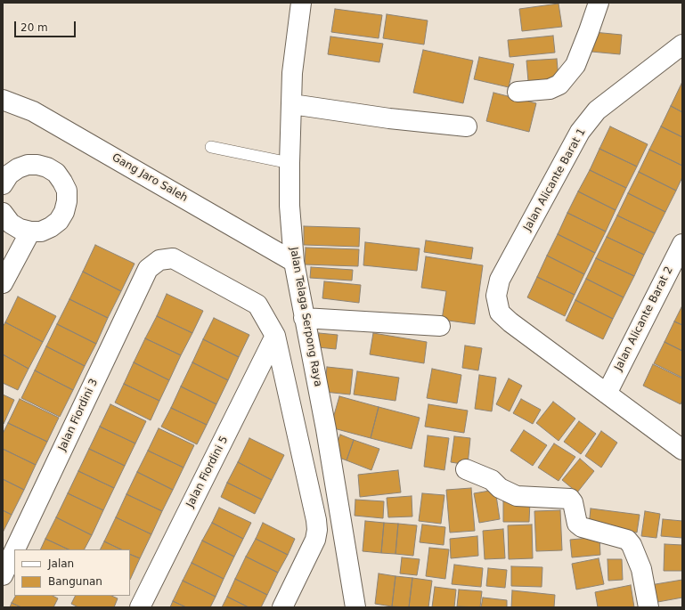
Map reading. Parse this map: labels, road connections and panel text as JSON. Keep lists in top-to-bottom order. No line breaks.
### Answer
{"streets":{"street":["Gang Jaro Saleh","Jalan Alicante Barat 1","Jalan Telaga Serpong Raya","Jalan Alicante Barat 2","Jalan Fiordini 3","Jalan Fiordini 5"]},"crossings":[["Gang Jaro Saleh","Jalan Telaga Serpong Raya"],["Jalan Alicante Barat 1","Jalan Alicante Barat 2"],["Jalan Fiordini 3","Jalan Fiordini 5"]],"legend":["Jalan","Bangunan"],"scale_bar":"20 m"}
